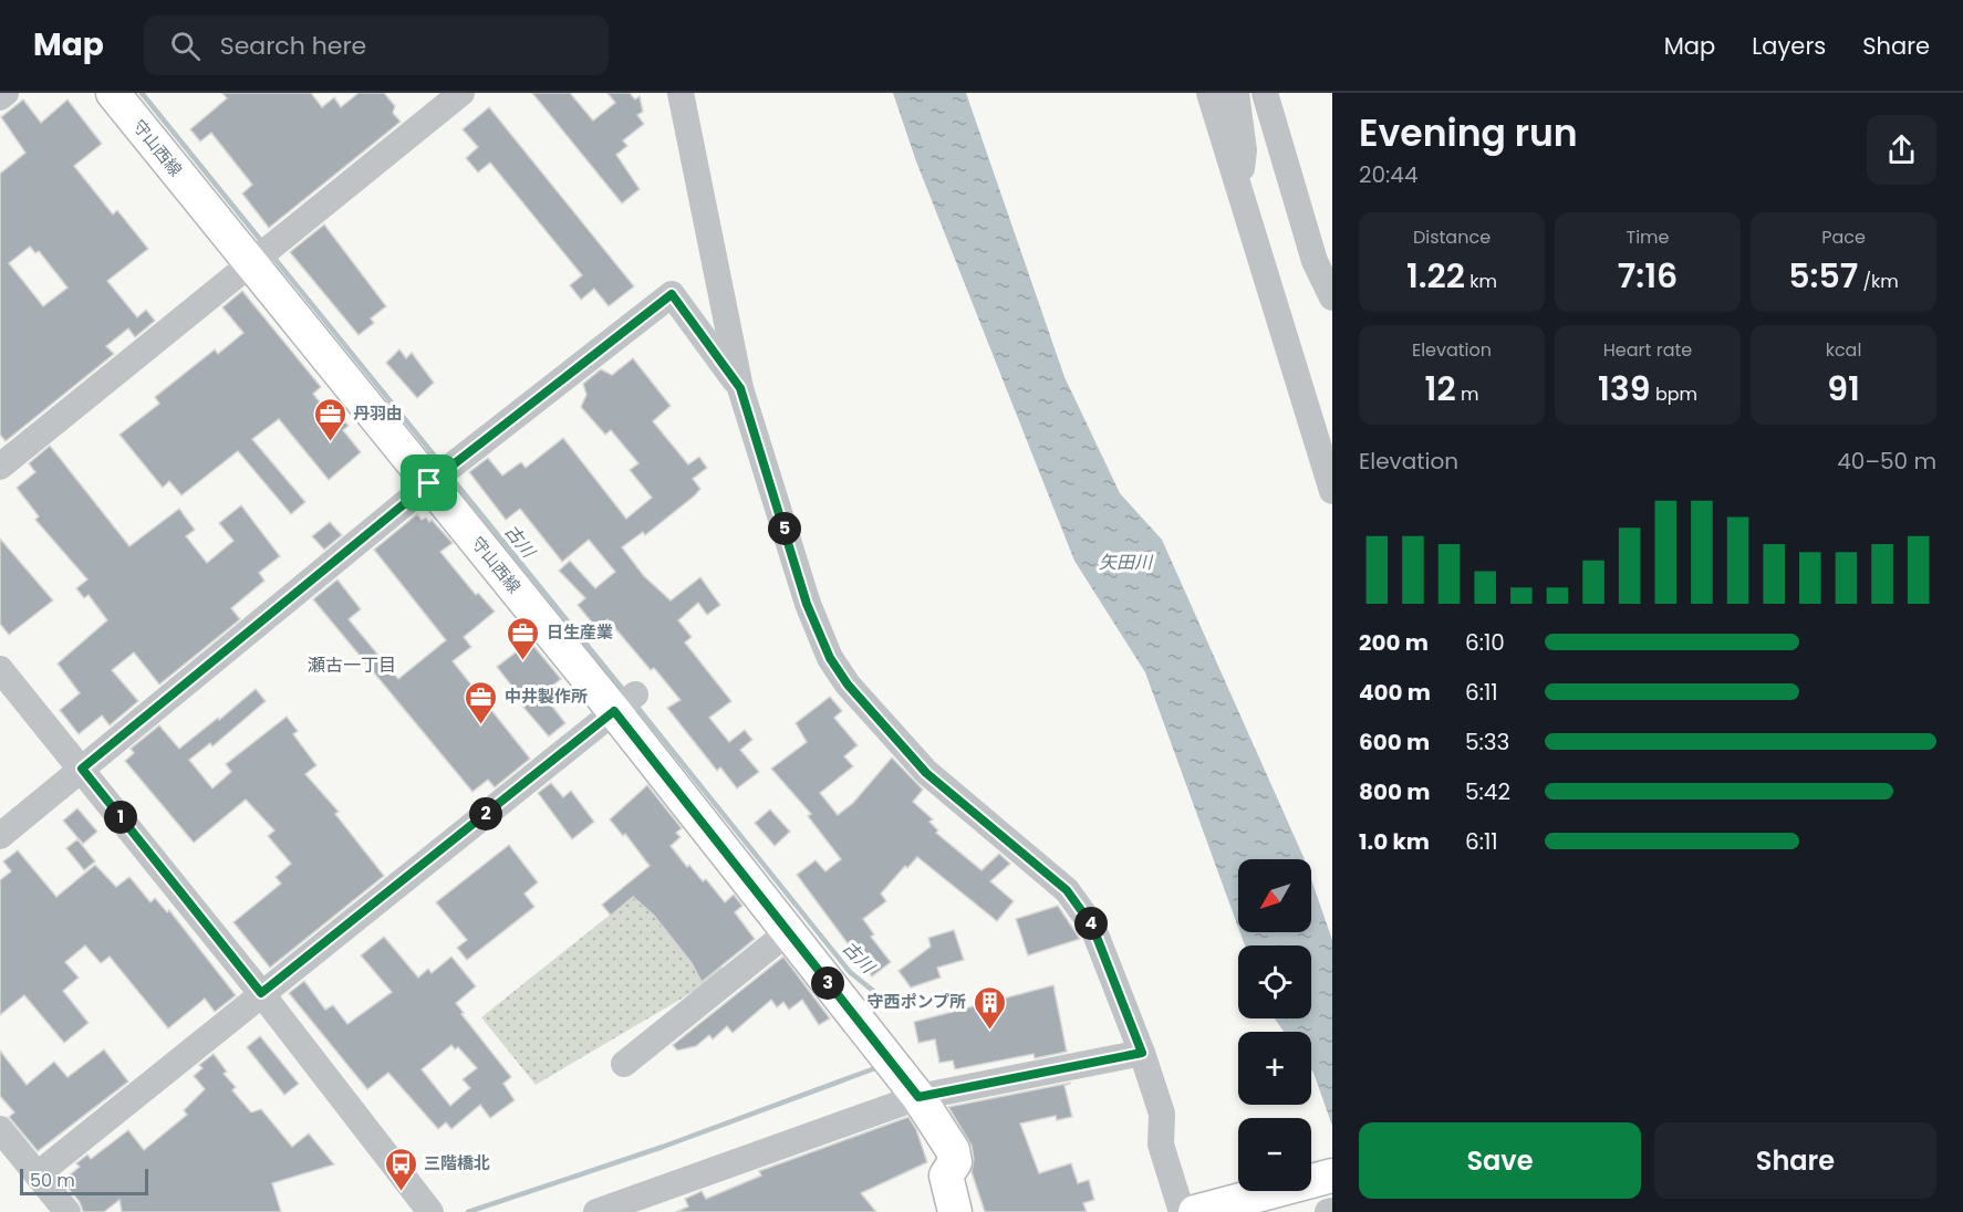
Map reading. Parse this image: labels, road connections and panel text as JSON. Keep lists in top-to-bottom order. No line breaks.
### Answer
{"streets":{"main road":["守山西線"]},"districts":["瀬古一丁目"],"water":["古川","矢田川"],"places":{"office":["丹羽由","日生産業","中井製作所"],"building":["守西ポンプ所"],"bus stop":["三階橋北"]},"scale_bar":"50 m","north":"bottom left","page":{"header":"Map","search":"Search here","nav":["Map","Layers","Share"],"heading":["Evening run","20:44"],"stats":[["Distance","1.22 km"],["Time","7:16"],["Pace","5:57 /km"],["Elevation","12 m"],["Heart rate","139 bpm"],["kcal","91"]],"chart":["Elevation","40–50 m"],"pins":["5","2","1","4","3"],"list":[{"name":"200 m","note":"6:10"},{"name":"400 m","note":"6:11"},{"name":"600 m","note":"5:33"},{"name":"800 m","note":"5:42"},{"name":"1.0 km","note":"6:11"}],"map_buttons":["+","−"],"buttons":["Save","Share"],"scale":"50 m"}}
